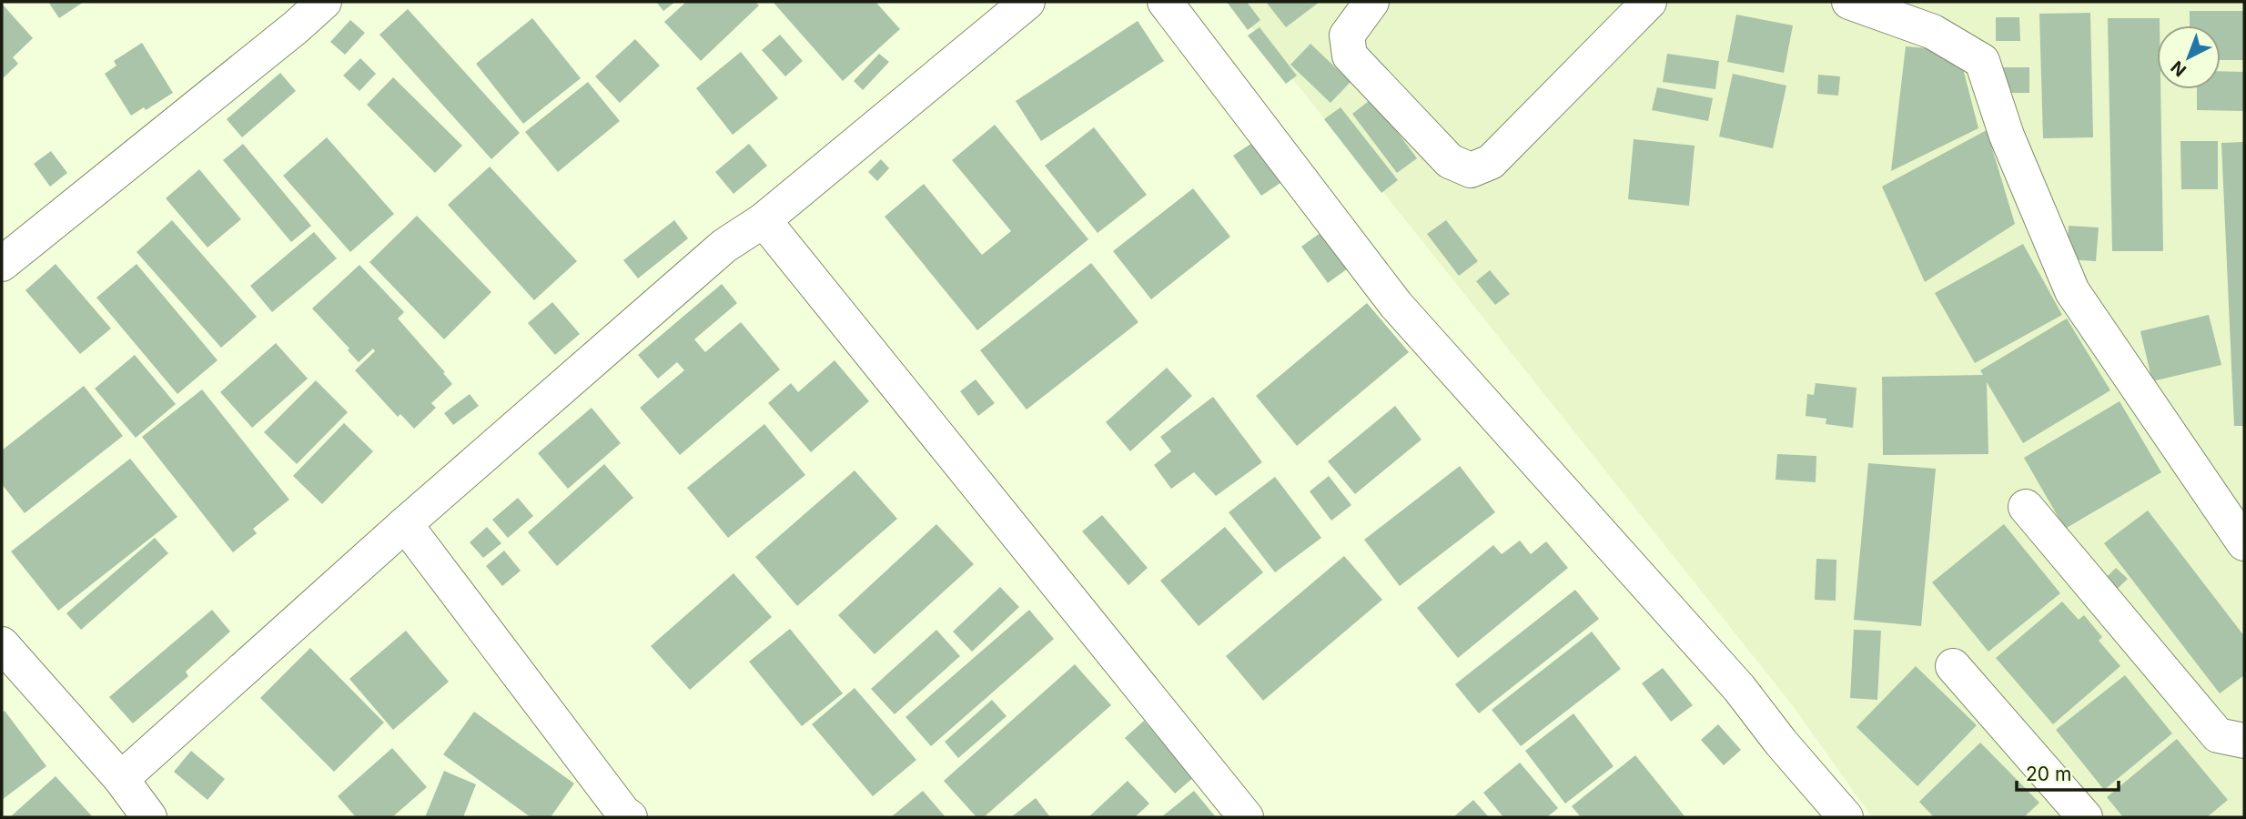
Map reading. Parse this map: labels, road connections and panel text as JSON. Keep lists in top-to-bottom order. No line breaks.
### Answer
{"scale_bar":"20 m","north":"bottom left"}
